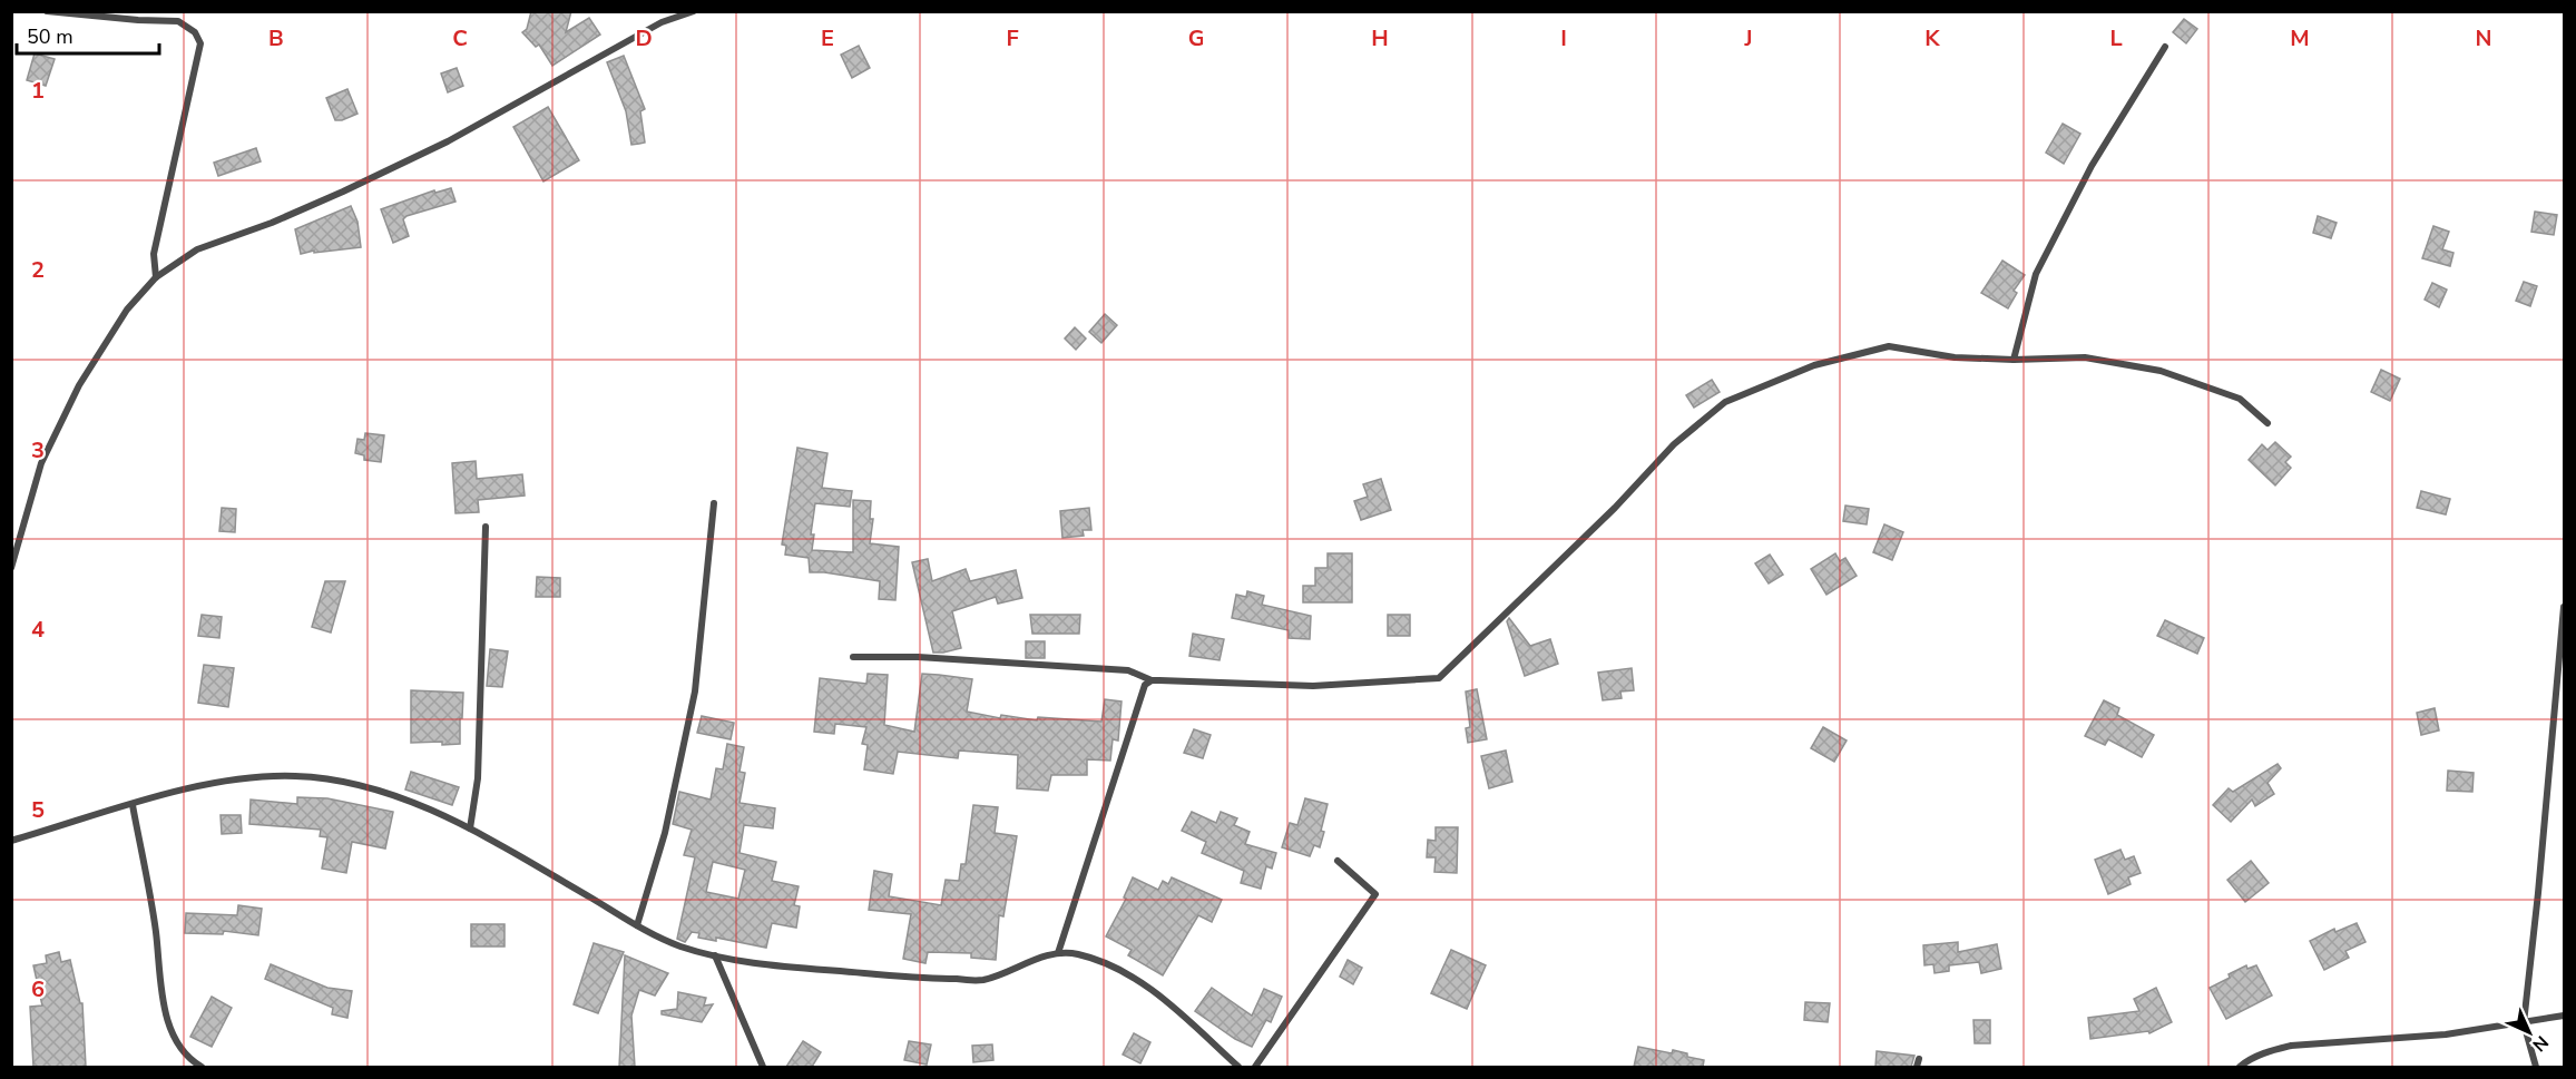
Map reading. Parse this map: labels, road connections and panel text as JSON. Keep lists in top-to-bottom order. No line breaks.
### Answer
{"scale_bar":"50 m","north":"bottom right","grid":{"columns":["B","C","D","E","F","G","H","I","J","K","L","M","N"],"rows":["1","2","3","4","5","6"]}}
